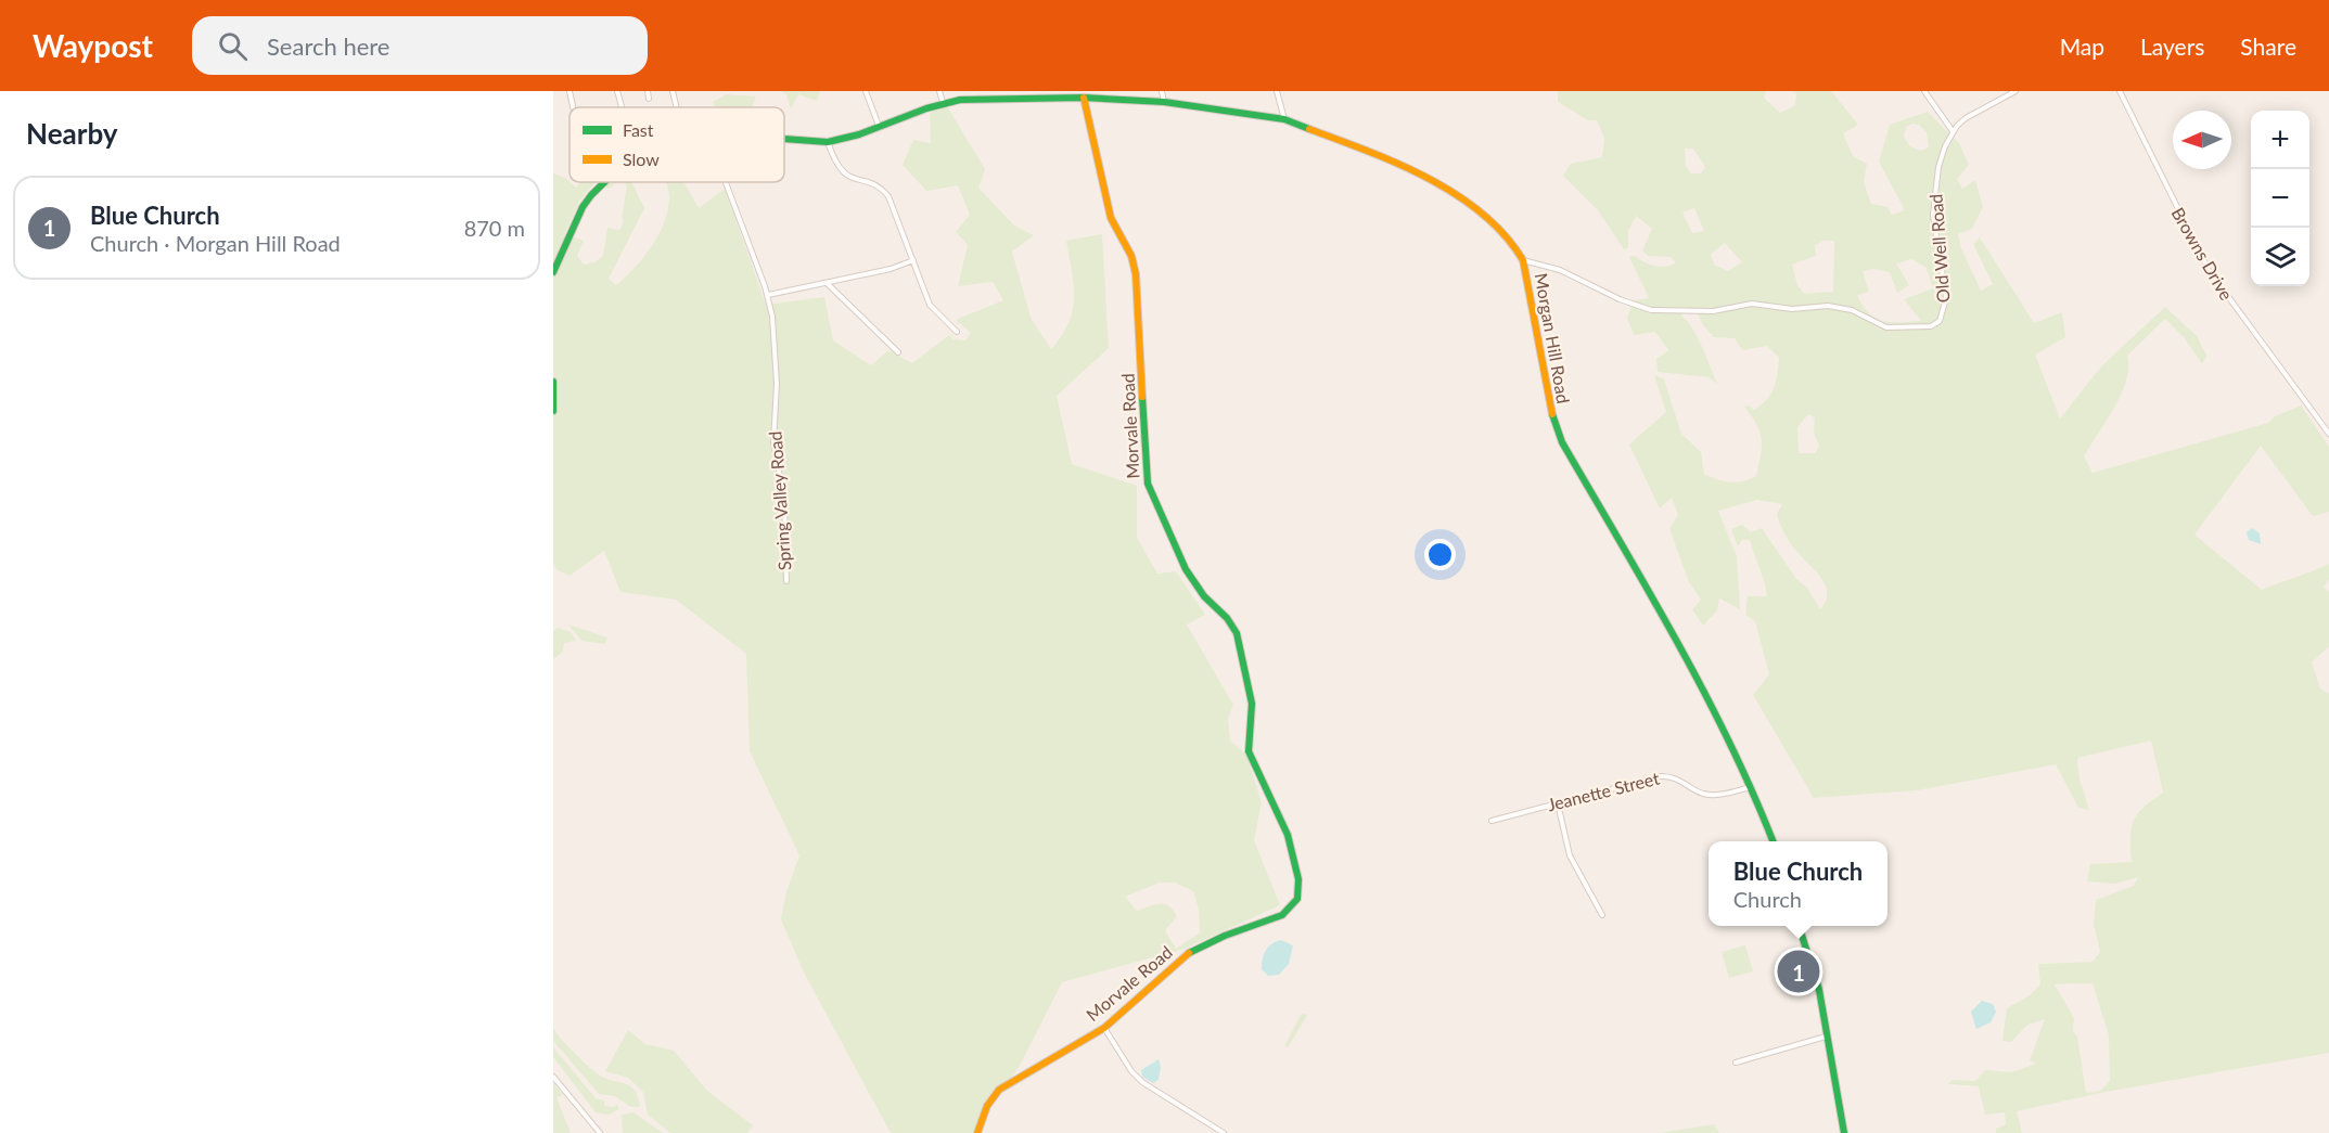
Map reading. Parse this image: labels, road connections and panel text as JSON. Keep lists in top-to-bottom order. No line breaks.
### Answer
{"streets":{"main road":["Morgan Hill Road","Morvale Road"],"street":["Old Well Road","Browns Drive","Spring Valley Road","Jeanette Street"]},"crossings":[["Old Well Road","Morgan Hill Road"],["Morgan Hill Road","Morvale Road"],["Morgan Hill Road","Jeanette Street"]],"legend":["Fast","Slow"],"north":"left","page":{"header":"Waypost","search":"Search here","nav":["Map","Layers","Share"],"heading":"Nearby","map_buttons":["+","−"],"list":[{"mark":"1","name":"Blue Church","note":"Church · Morgan Hill Road","value":"870 m"}],"popup":["Blue Church","Church"],"pins":"1"}}
